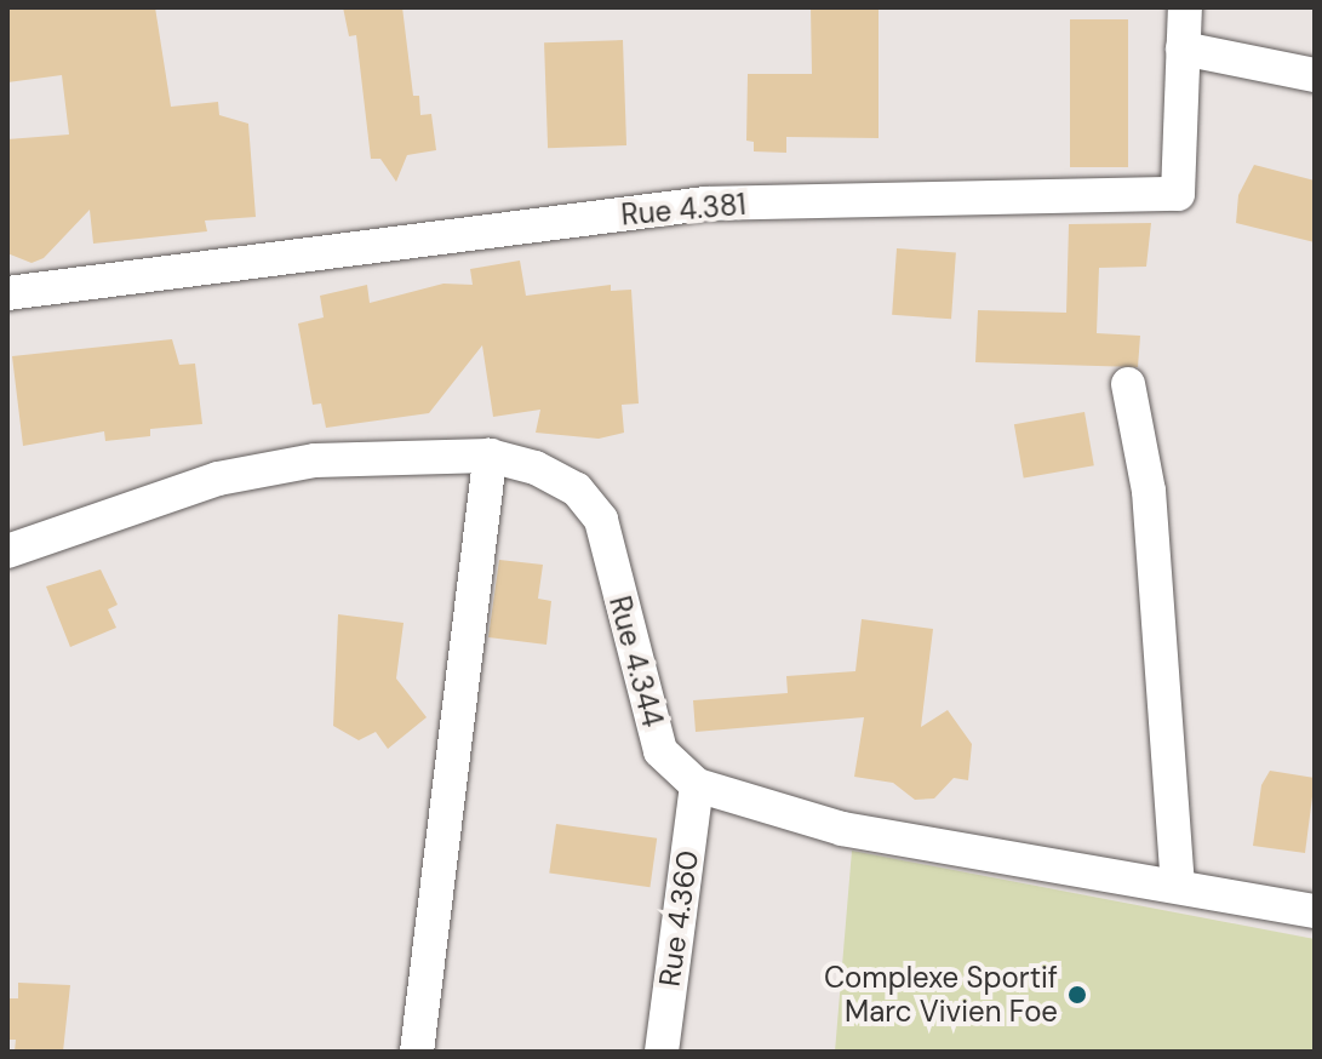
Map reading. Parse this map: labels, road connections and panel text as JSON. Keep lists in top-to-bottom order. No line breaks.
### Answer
{"streets":{"street":["Rue 4.381","Rue 4.344","Rue 4.360"]},"crossings":[["Rue 4.344","Rue 4.360"]],"places":["Complexe Sportif Marc Vivien Foe"]}
